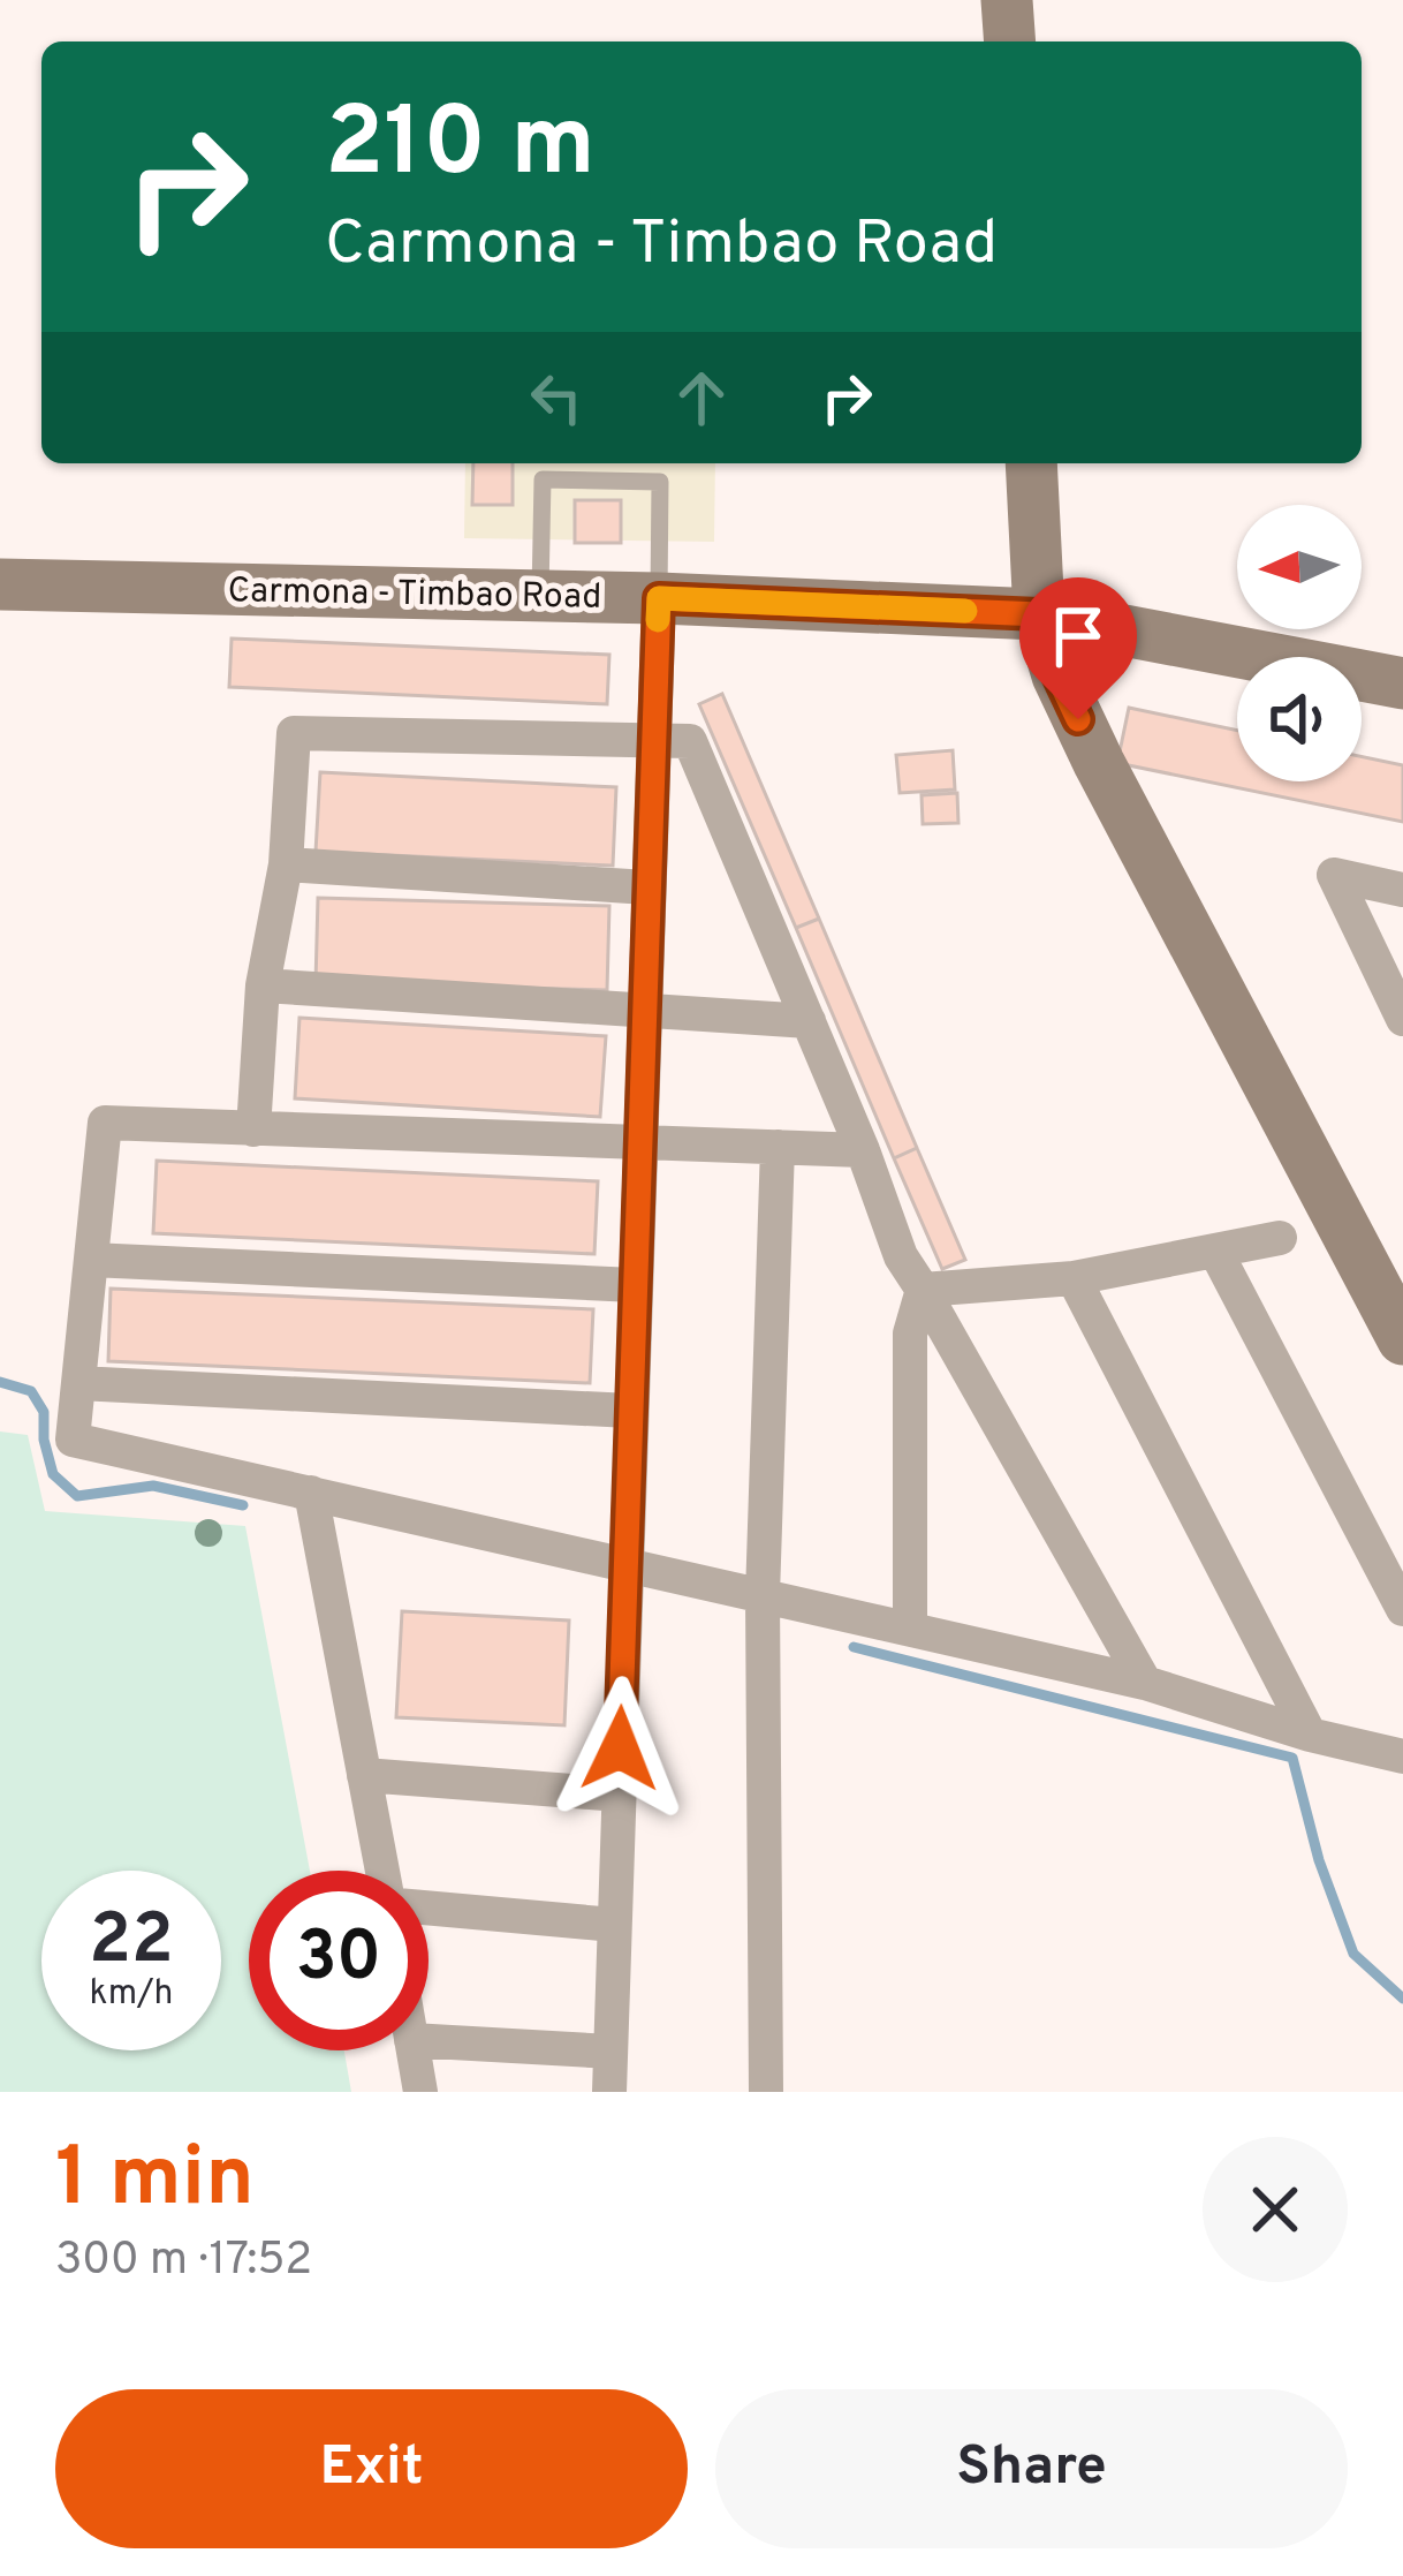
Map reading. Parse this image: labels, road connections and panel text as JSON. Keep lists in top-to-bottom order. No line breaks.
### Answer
{"streets":{"main road":["Carmona - Timbao Road"]},"north":"left","page":{"turn":["210 m","Carmona - Timbao Road"],"speed":"22 km/h","limit":"30","heading":["1 min","300 m · 17:52"],"buttons":["Exit","Share"]}}
